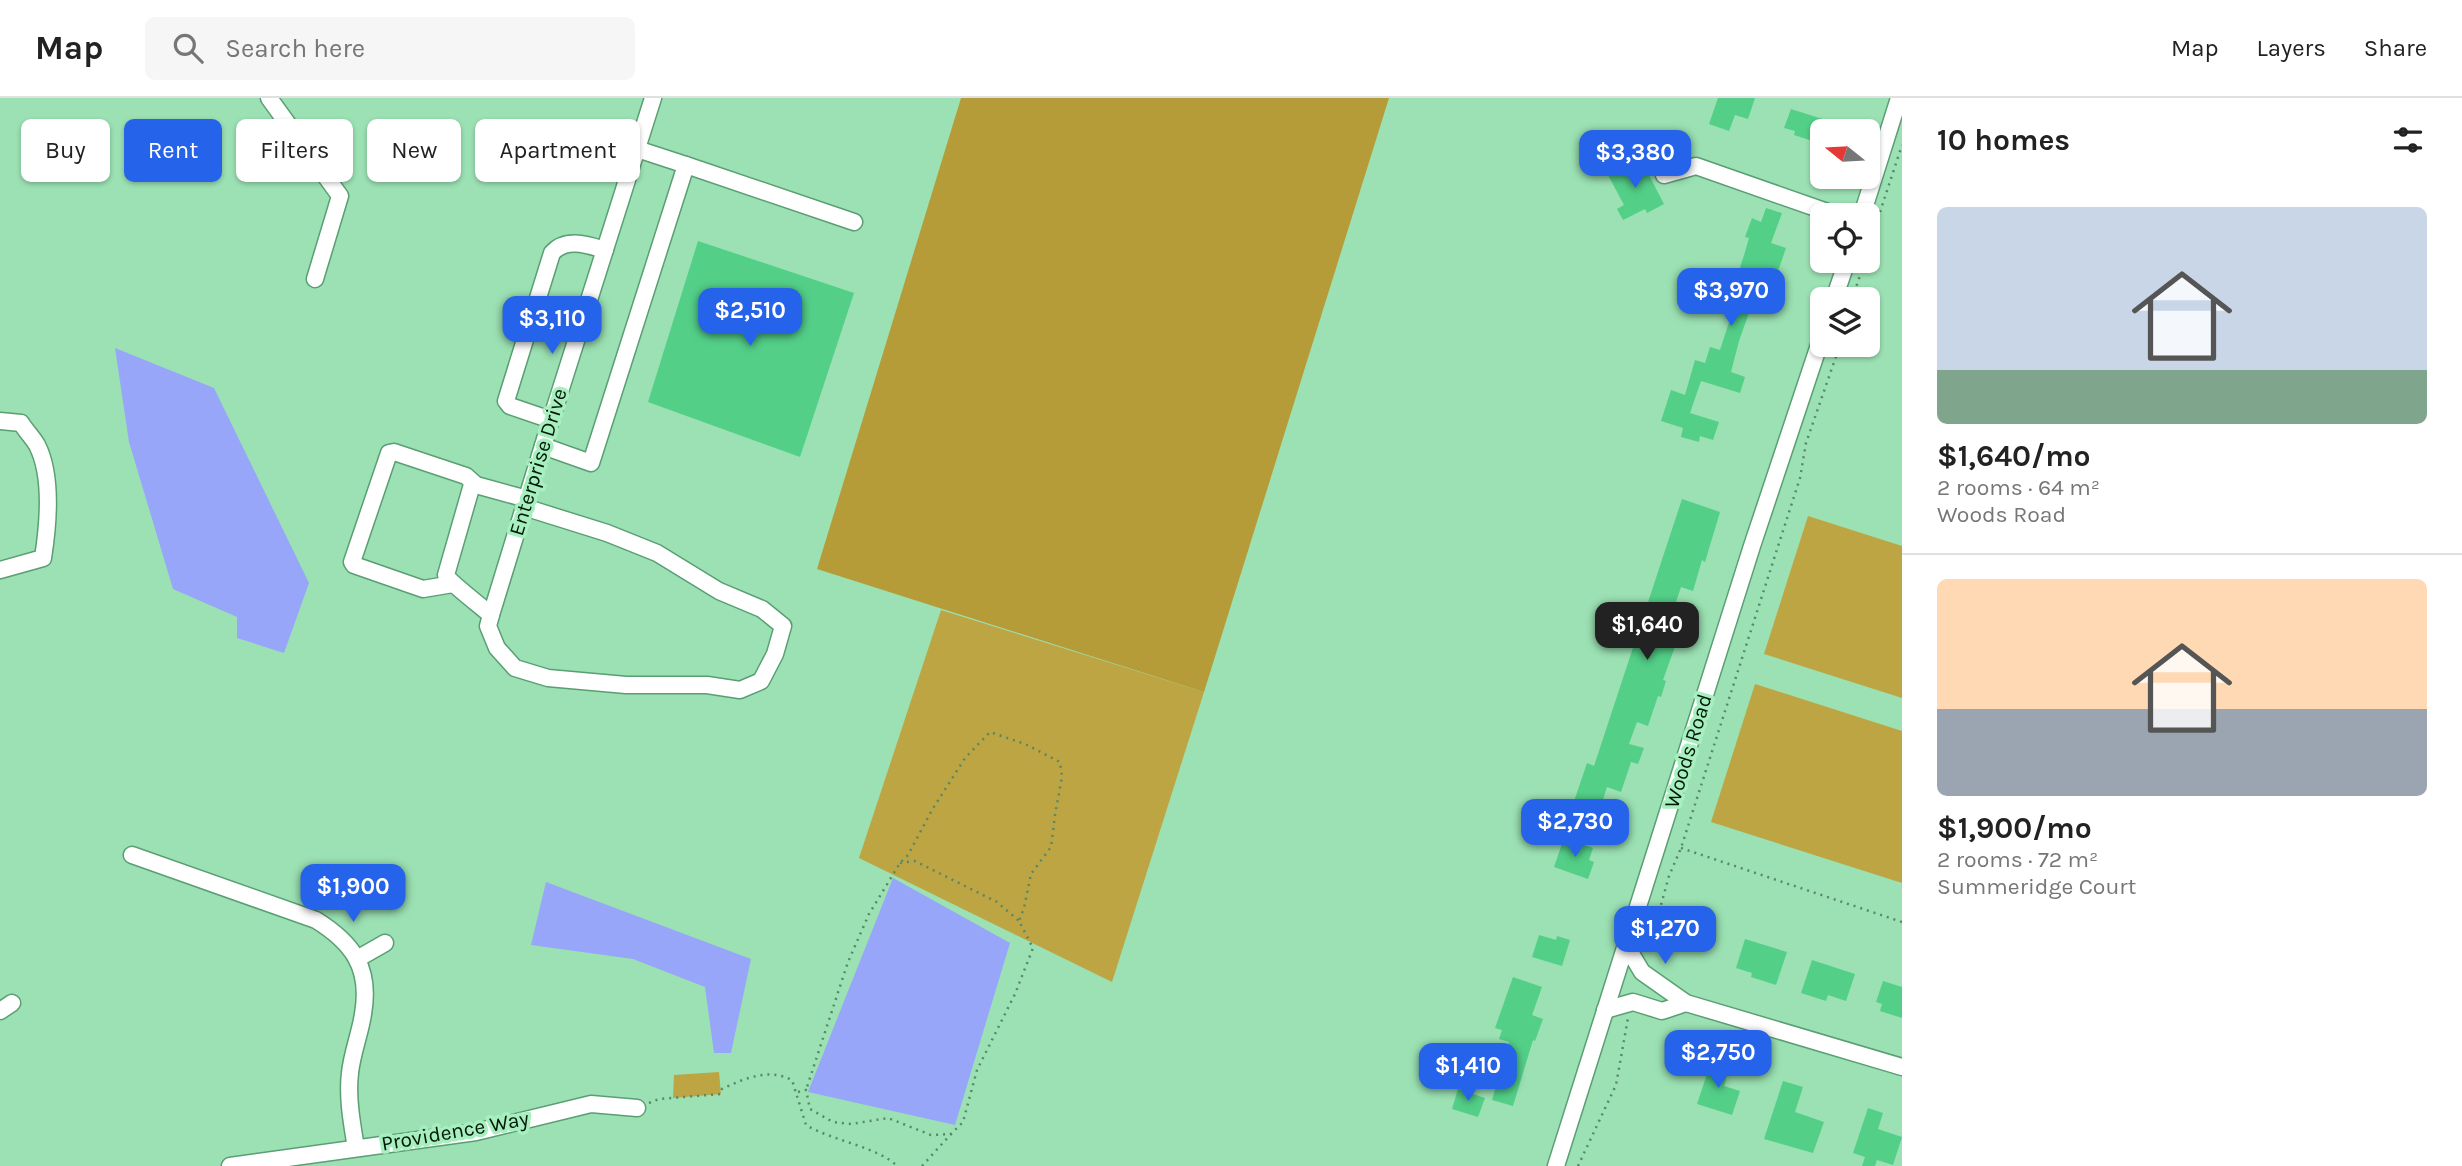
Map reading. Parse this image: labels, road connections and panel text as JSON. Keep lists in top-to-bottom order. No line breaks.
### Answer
{"streets":{"street":["Enterprise Drive","Woods Road","Providence Way"]},"north":"left","page":{"header":"Map","search":"Search here","nav":["Map","Layers","Share"],"heading":"10 homes","chip":["Buy","Rent","Filters","New","Apartment"],"price":["$3,380","$3,970","$2,510","$3,110","$1,640","$2,730","$1,900","$1,270","$2,750","$1,410"],"list":[{"name":"$1,640/mo","note":"2 rooms · 64 m² · Woods Road"},{"name":"$1,900/mo","note":"2 rooms · 72 m² · Summeridge Court"}]}}
